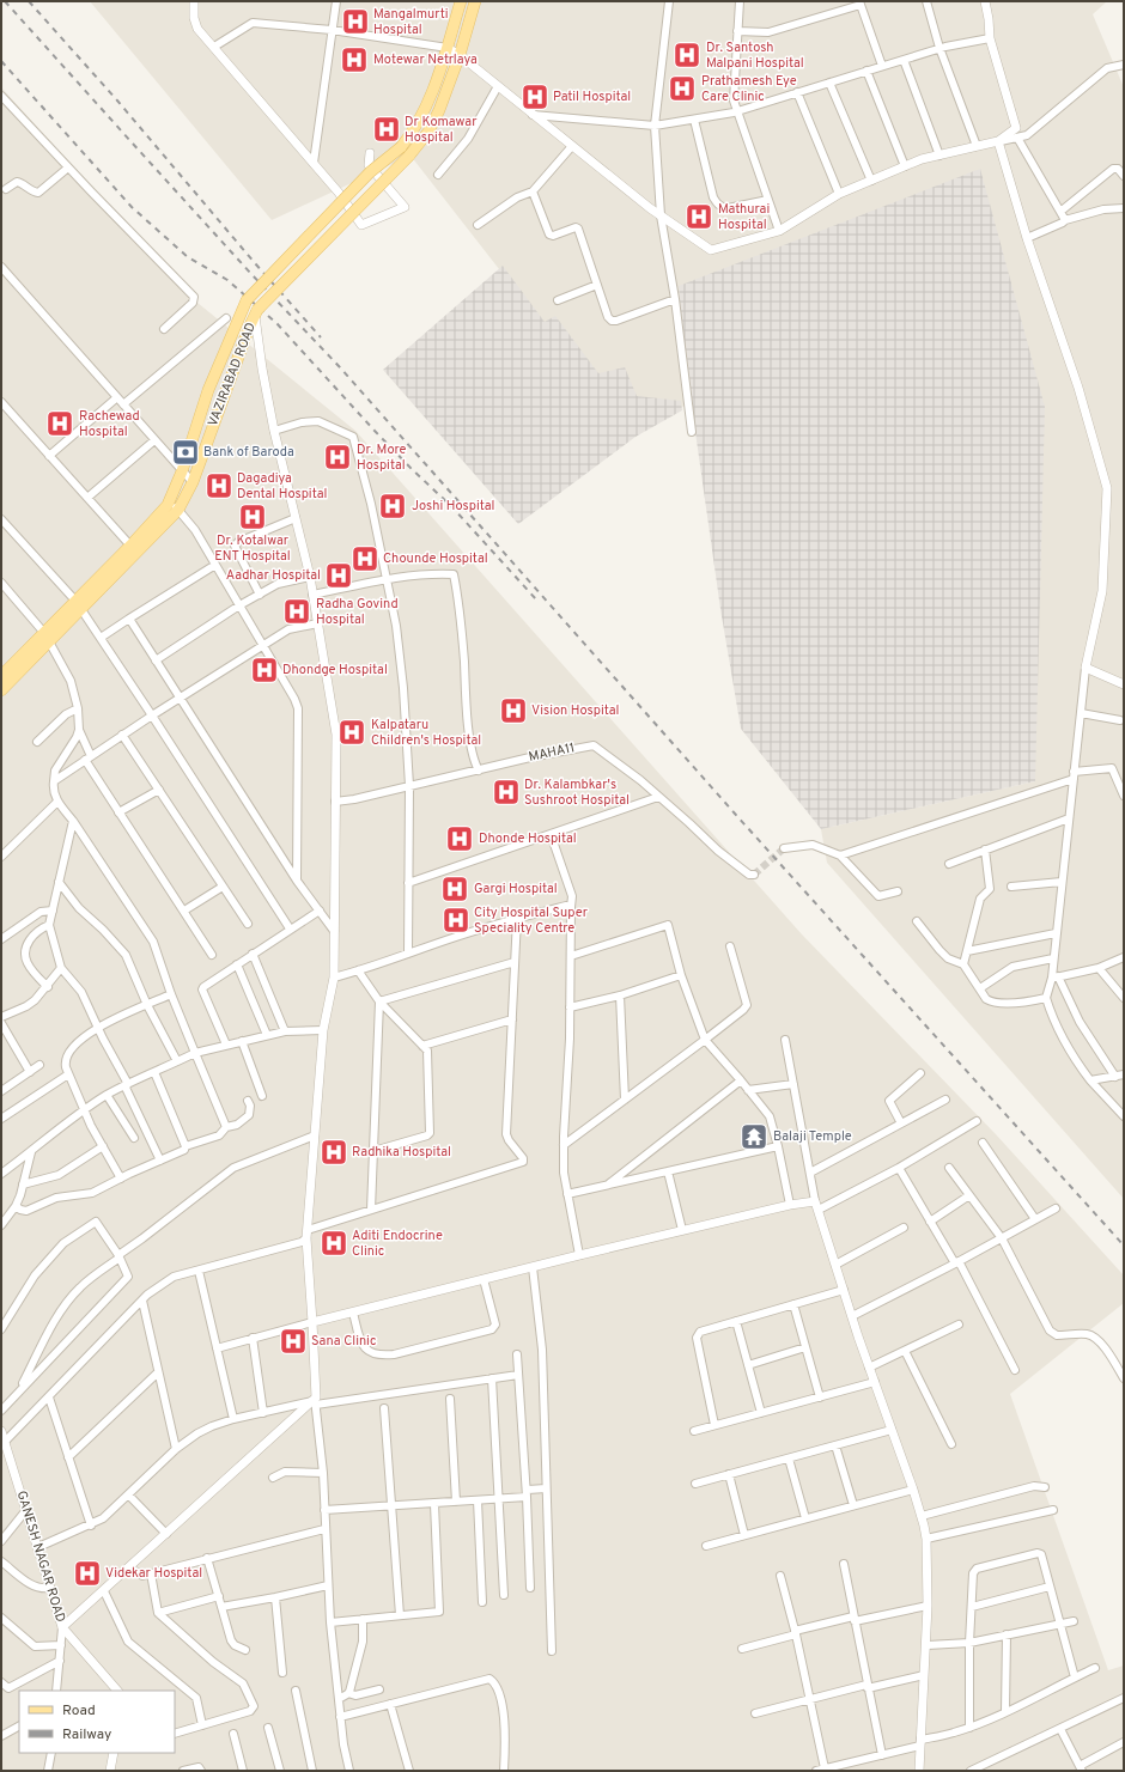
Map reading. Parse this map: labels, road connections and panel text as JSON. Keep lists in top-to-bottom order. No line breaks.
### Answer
{"streets":{"main road":["VAZIRABAD ROAD"],"street":["MAHA11","GANESH NAGAR ROAD"]},"places":{"hospital":["Mangalmurti Hospital","Dr. Santosh Malpani Hospital","Motewar Netrlaya","Prathamesh Eye Care Clinic","Patil Hospital","Dr Komawar Hospital","Mathurai Hospital","Rachewad Hospital","Dr. More Hospital","Dagadiya Dental Hospital","Joshi Hospital","Dr. Kotalwar ENT Hospital","Chounde Hospital","Aadhar Hospital","Radha Govind Hospital","Dhondge Hospital","Vision Hospital","Kalpataru Children's Hospital","Dr. Kalambkar's Sushroot Hospital","Dhonde Hospital","Gargi Hospital","City Hospital Super Speciality Centre","Radhika Hospital","Aditi Endocrine Clinic","Sana Clinic","Videkar Hospital"],"bank":["Bank of Baroda"],"temple":["Balaji Temple"]},"legend":["Road","Railway"]}
